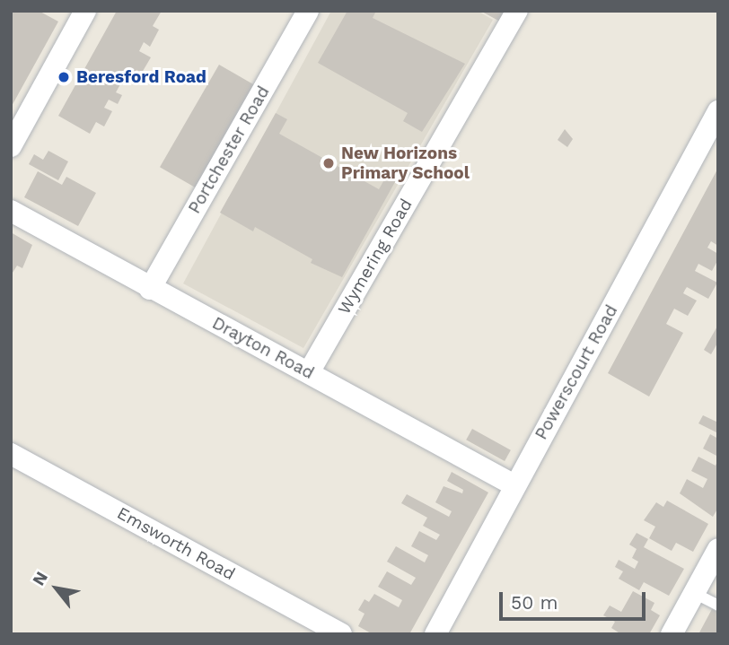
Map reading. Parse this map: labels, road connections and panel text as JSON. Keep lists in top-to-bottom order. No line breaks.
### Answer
{"streets":{"street":["Portchester Road","Wymering Road","Drayton Road","Powerscourt Road","Emsworth Road"]},"crossings":[["Portchester Road","Drayton Road"],["Wymering Road","Drayton Road"],["Drayton Road","Powerscourt Road"]],"places":["Beresford Road","New Horizons Primary School"],"scale_bar":"50 m","north":"top left"}
